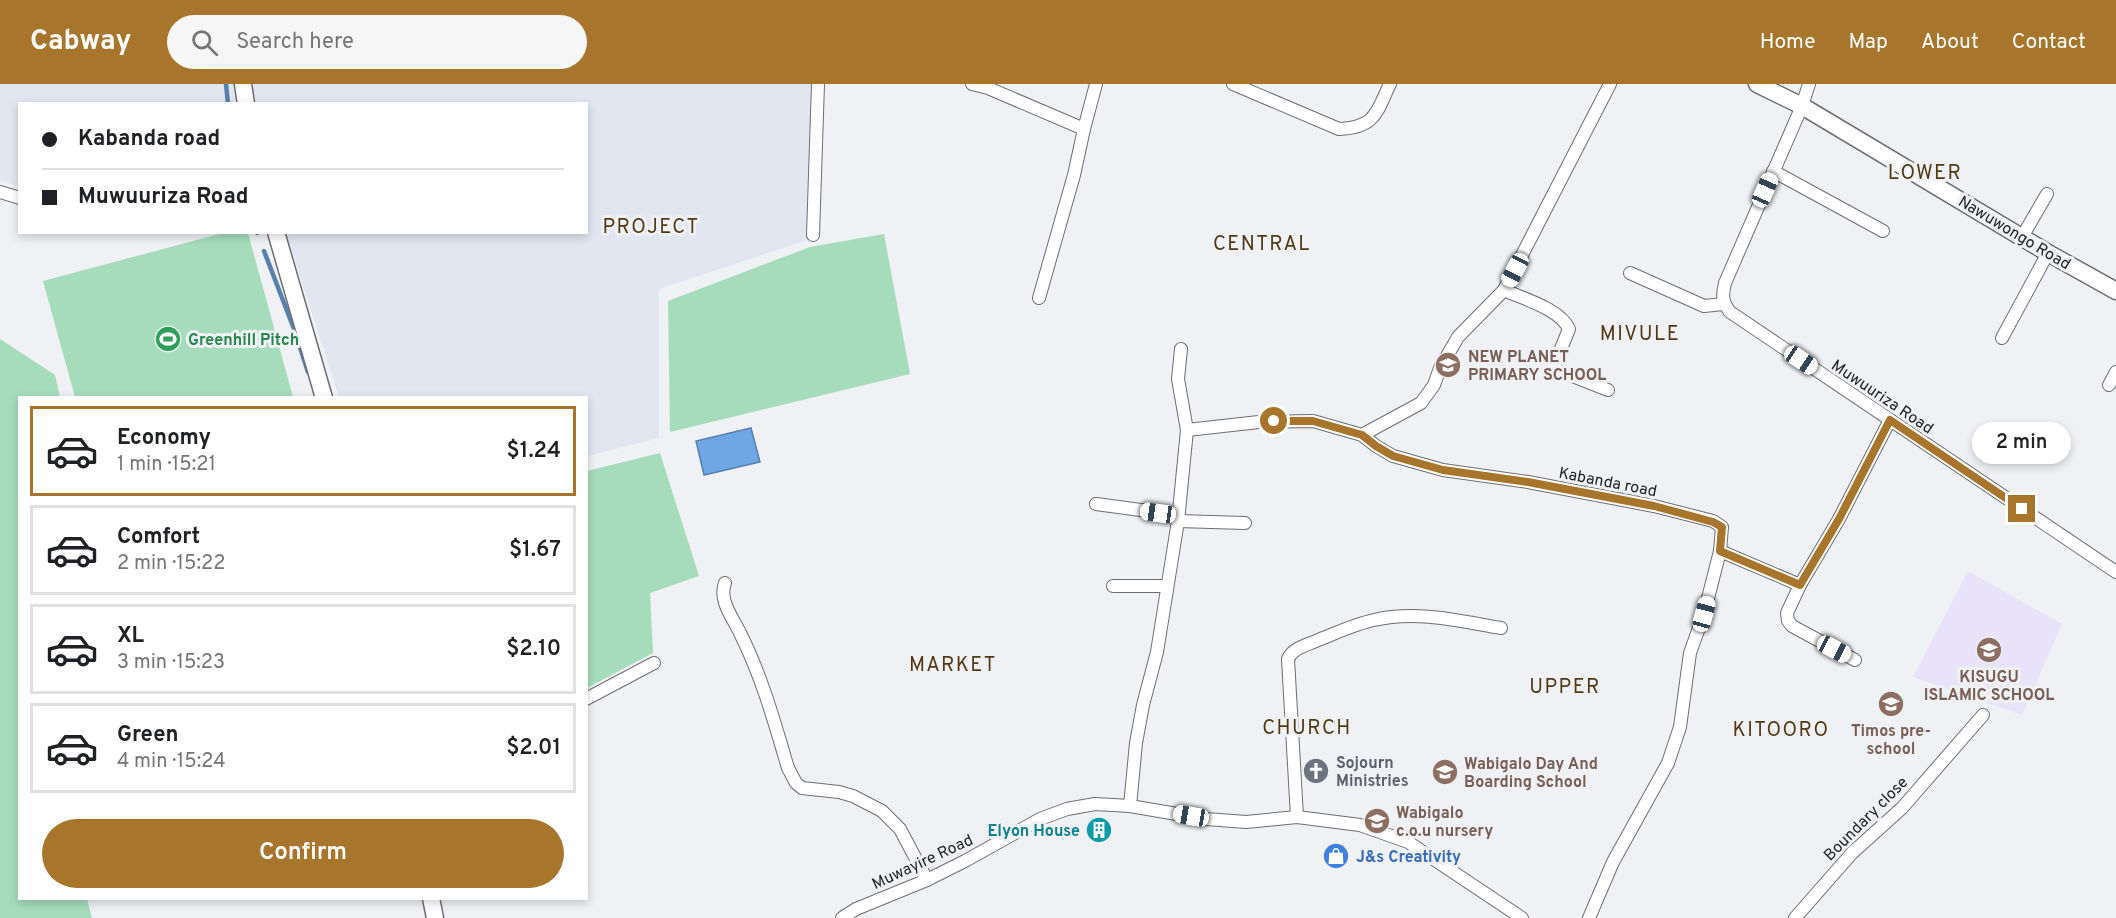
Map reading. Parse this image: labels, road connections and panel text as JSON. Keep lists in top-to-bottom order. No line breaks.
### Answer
{"streets":{"street":["Nawuwongo Road","Muwuuriza Road","Kabanda road","Boundary close","Muwayire Road"]},"districts":["LOWER","PROJECT","CENTRAL","MIVULE","MARKET","UPPER","CHURCH","KITOORO"],"places":{"sports":["Greenhill Pitch"],"school or university":["NEW PLANET PRIMARY SCHOOL","KISUGU ISLAMIC SCHOOL","Timos pre- school","Wabigalo Day And Boarding School","Wabigalo c.o.u nursery"],"church":["Sojourn Ministries"],"building":["Elyon House"],"shop":["J&s Creativity"]},"page":{"header":"Cabway","search":"Search here","nav":["Home","Map","About","Contact"],"banner":["Kabanda road","Muwuuriza Road"],"list":[{"name":"Economy","note":"1 min · 15:21","value":"$1.24"},{"name":"Comfort","note":"2 min · 15:22","value":"$1.67"},{"name":"XL","note":"3 min · 15:23","value":"$2.10"},{"name":"Green","note":"4 min · 15:24","value":"$2.01"}],"bubble":"2 min","buttons":"Confirm"}}
